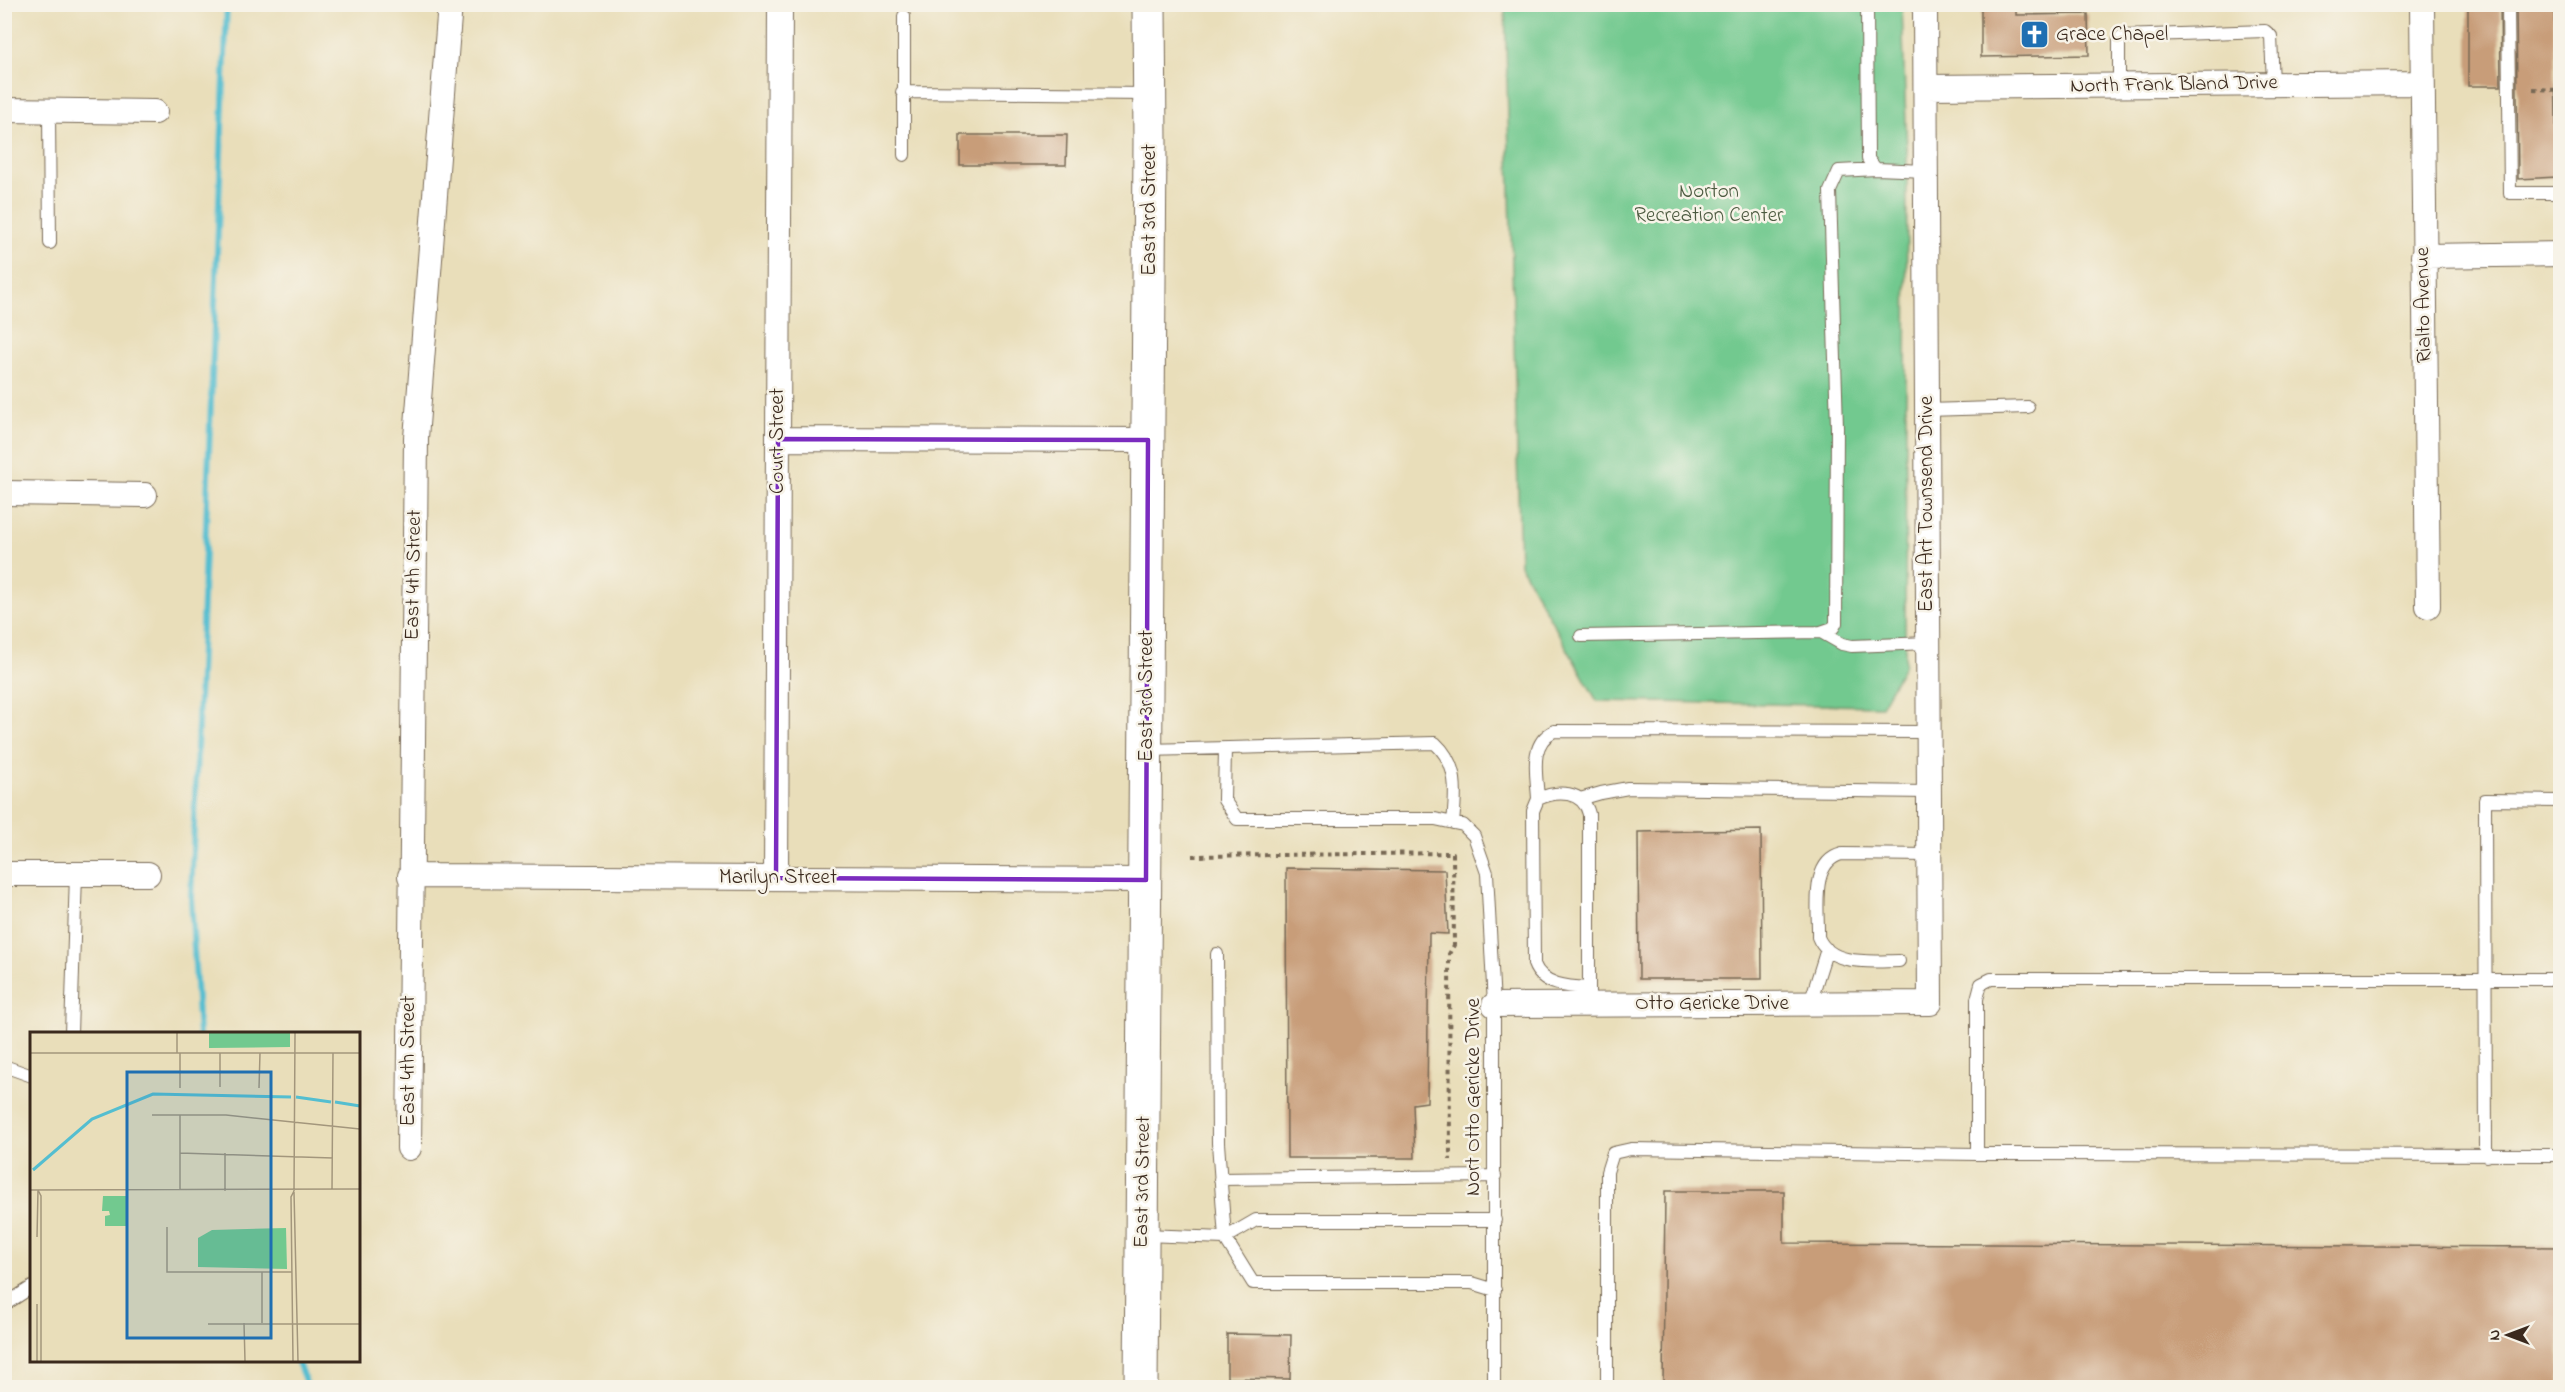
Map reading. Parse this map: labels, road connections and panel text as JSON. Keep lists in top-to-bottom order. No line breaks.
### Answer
{"streets":{"main road":["East 3rd Street"],"street":["North Frank Bland Drive","Rialto Avenue","Court Street","East Art Townsend Drive","East 4th Street","Marilyn Street","Otto Gericke Drive"],"lane":["Nort Otto Gericke Drive"]},"crossings":[["North Frank Bland Drive","Rialto Avenue"],["North Frank Bland Drive","East Art Townsend Drive"],["East 3rd Street","Marilyn Street"],["Court Street","Marilyn Street"],["East Art Townsend Drive","Otto Gericke Drive"],["East 4th Street","Marilyn Street"],["Otto Gericke Drive","Nort Otto Gericke Drive"]],"parks":["Norton Recreation Center"],"places":{"church":["Grace Chapel"]},"north":"left"}
